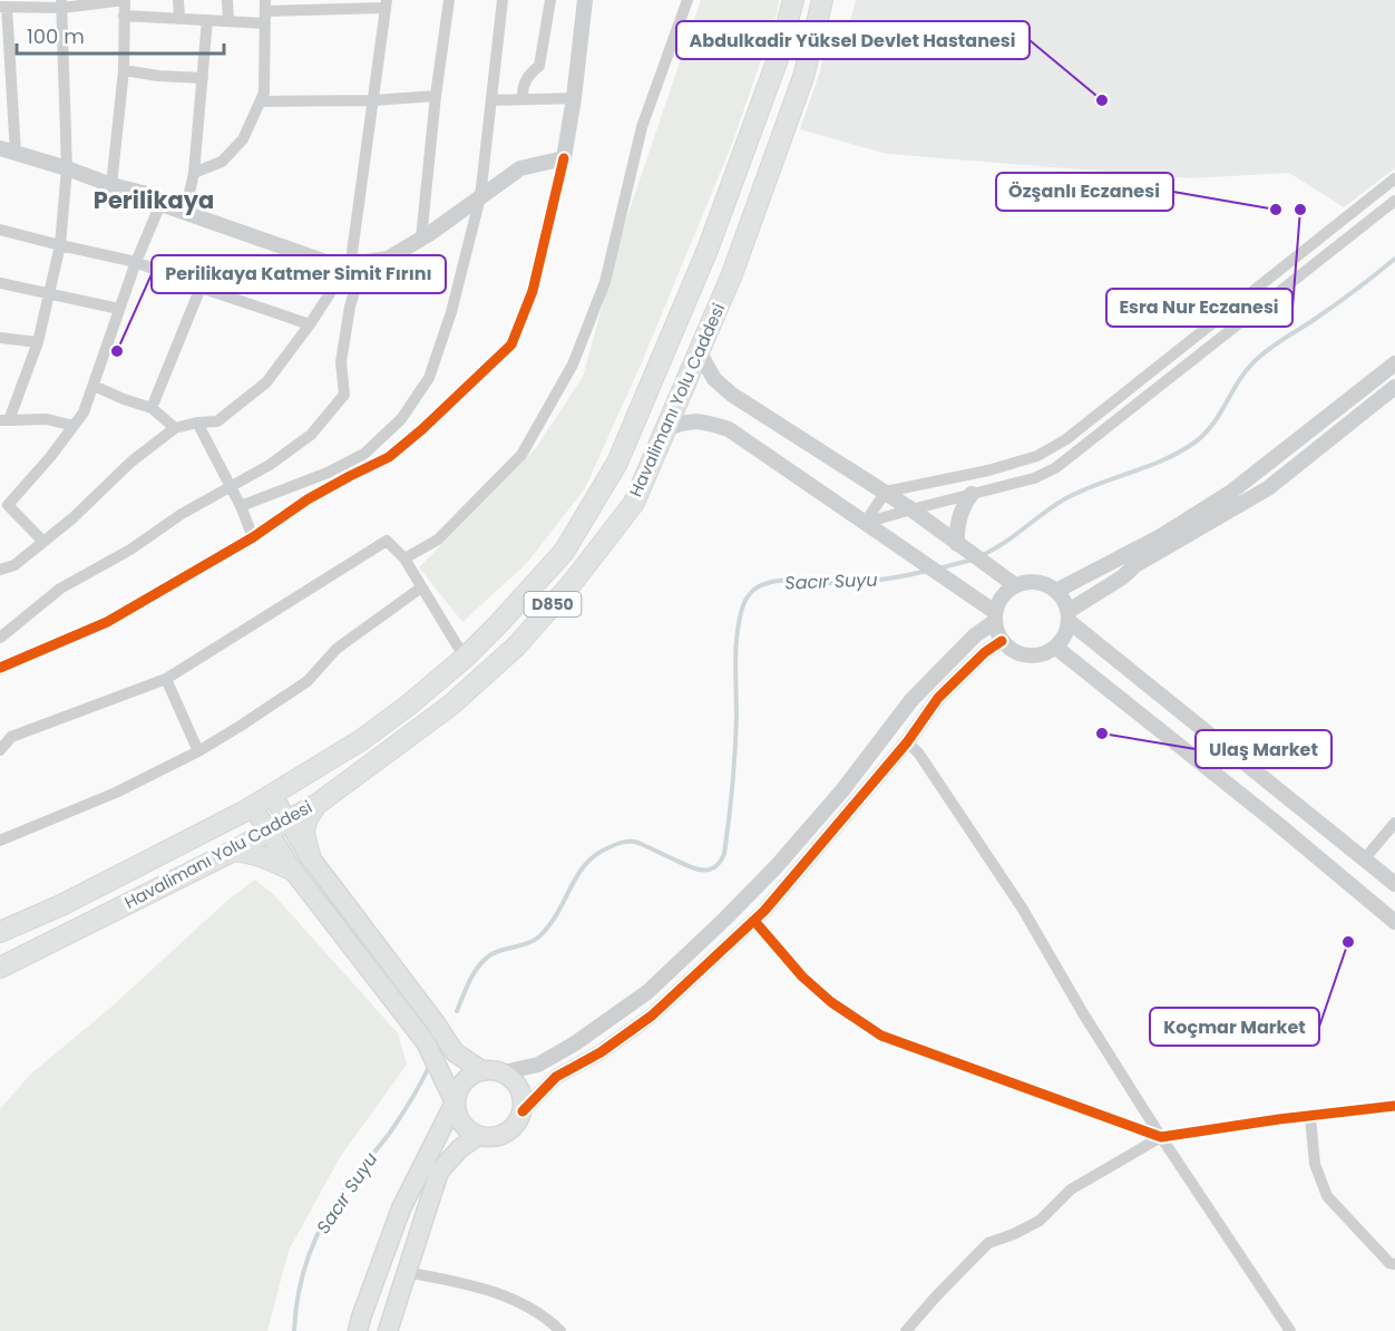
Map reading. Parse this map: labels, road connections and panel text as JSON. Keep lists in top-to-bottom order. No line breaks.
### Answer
{"streets":{"highway":["Havalimanı Yolu Caddesi","D850"]},"districts":["Perilikaya"],"water":["Sacır Suyu"],"places":["Abdulkadir Yüksel Devlet Hastanesi","Özşanlı Eczanesi","Esra Nur Eczanesi","Perilikaya Katmer Simit Fırını","Ulaş Market","Koçmar Market"],"scale_bar":"100 m"}
